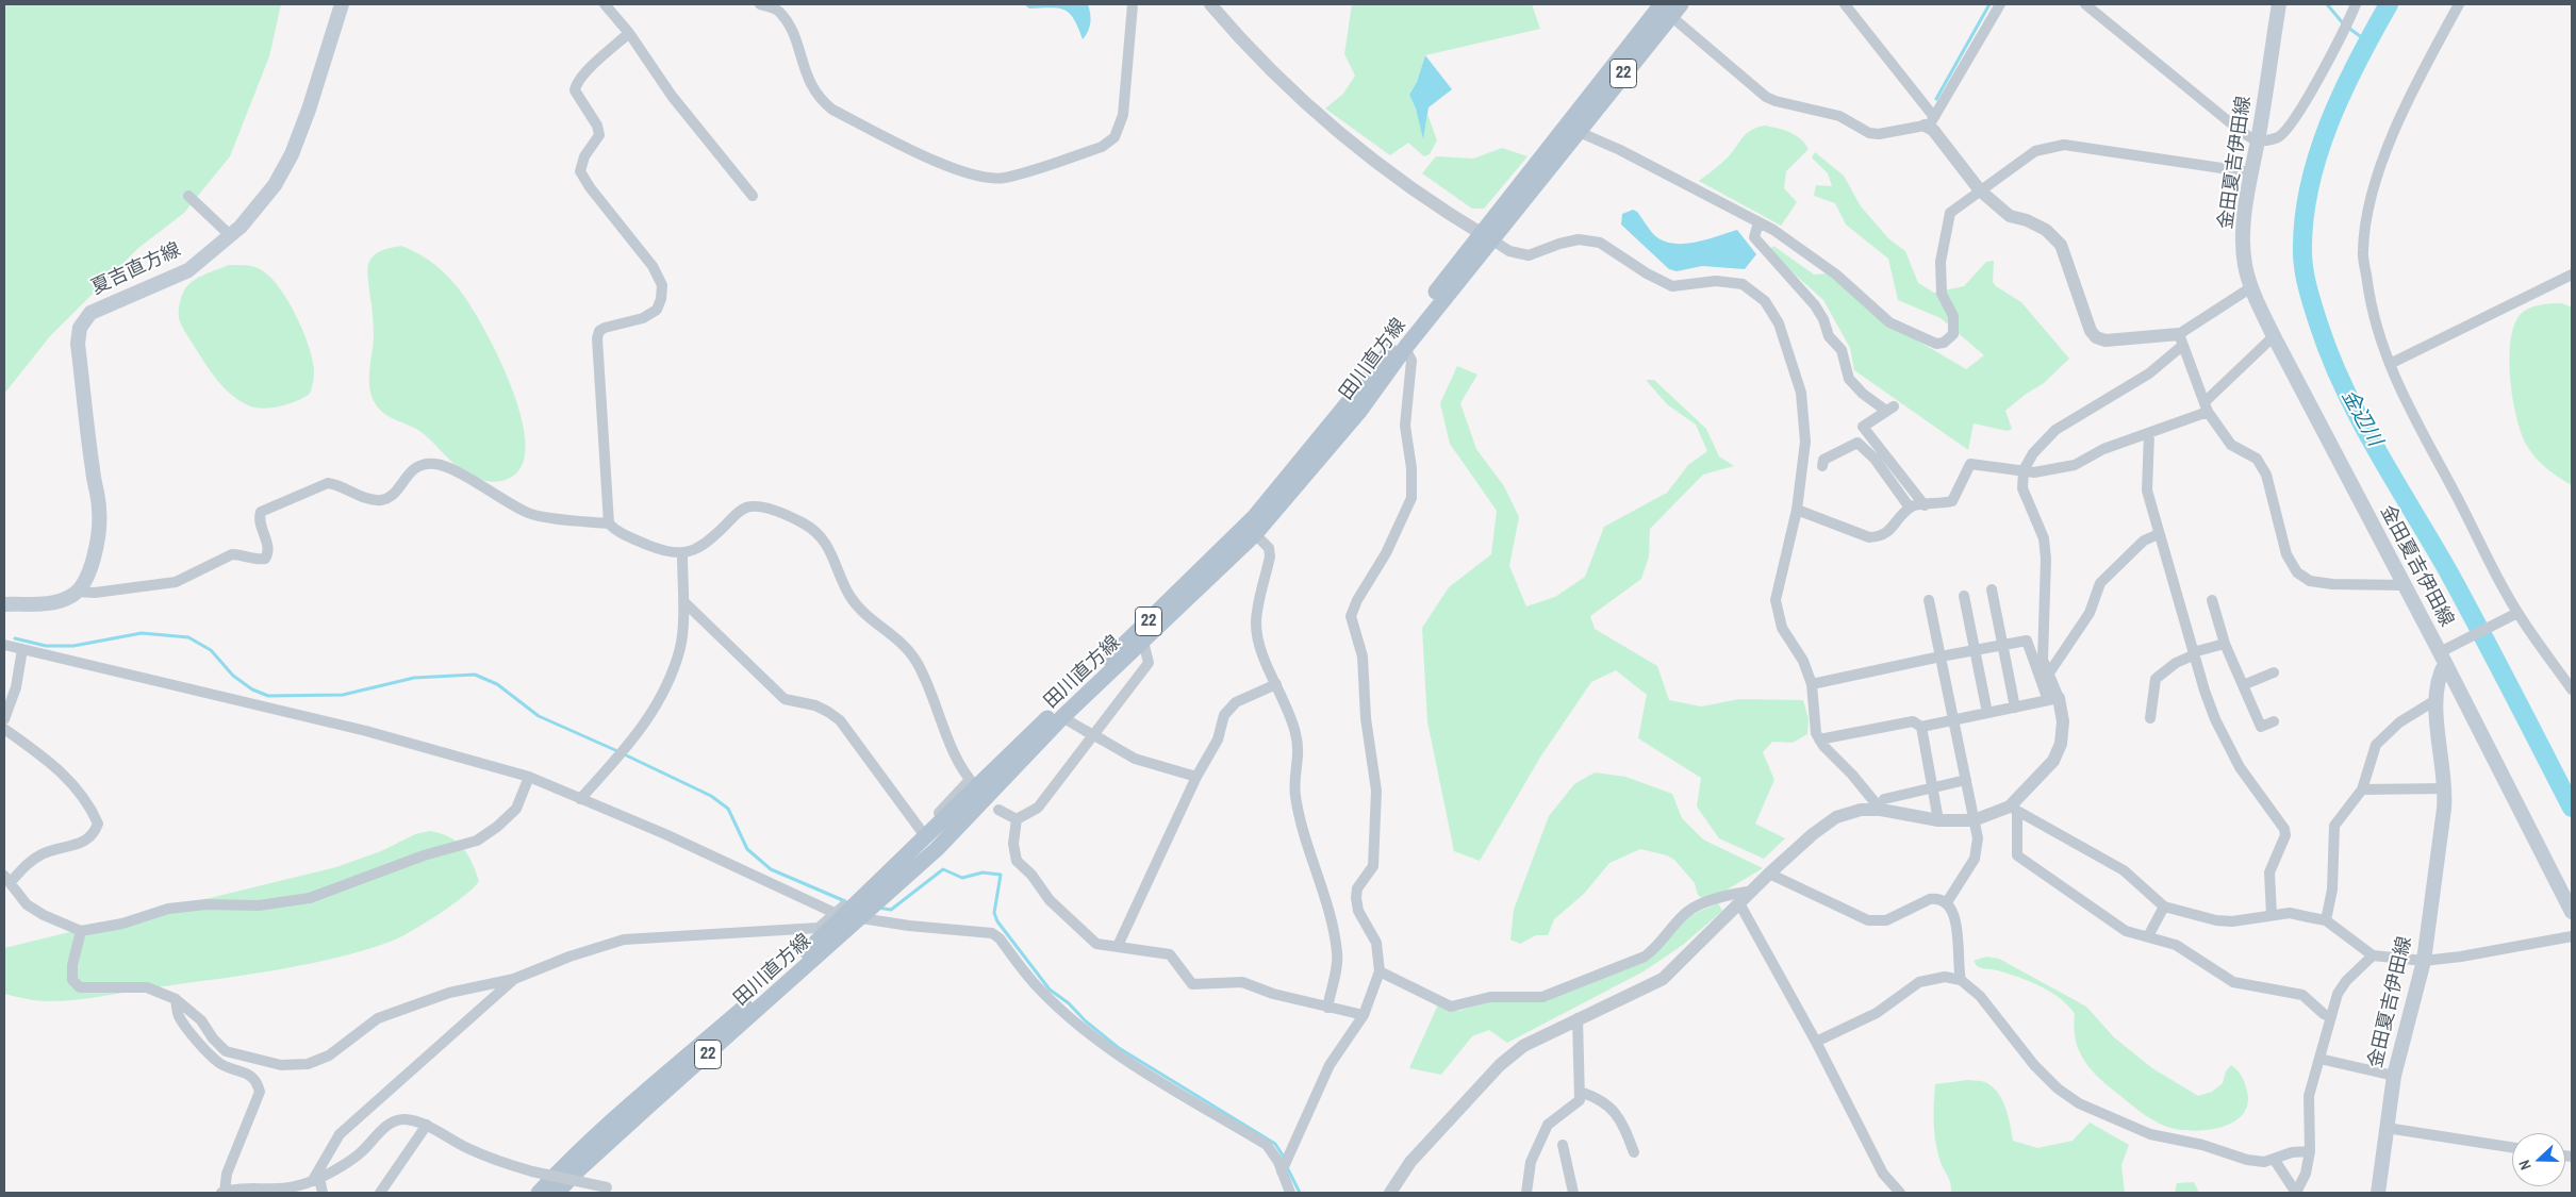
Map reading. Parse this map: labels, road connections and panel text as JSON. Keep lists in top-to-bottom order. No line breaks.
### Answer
{"streets":{"main road":["22","金田夏吉伊田線","夏吉直方線","田川直方線"]},"water":["金辺川"],"north":"left"}
